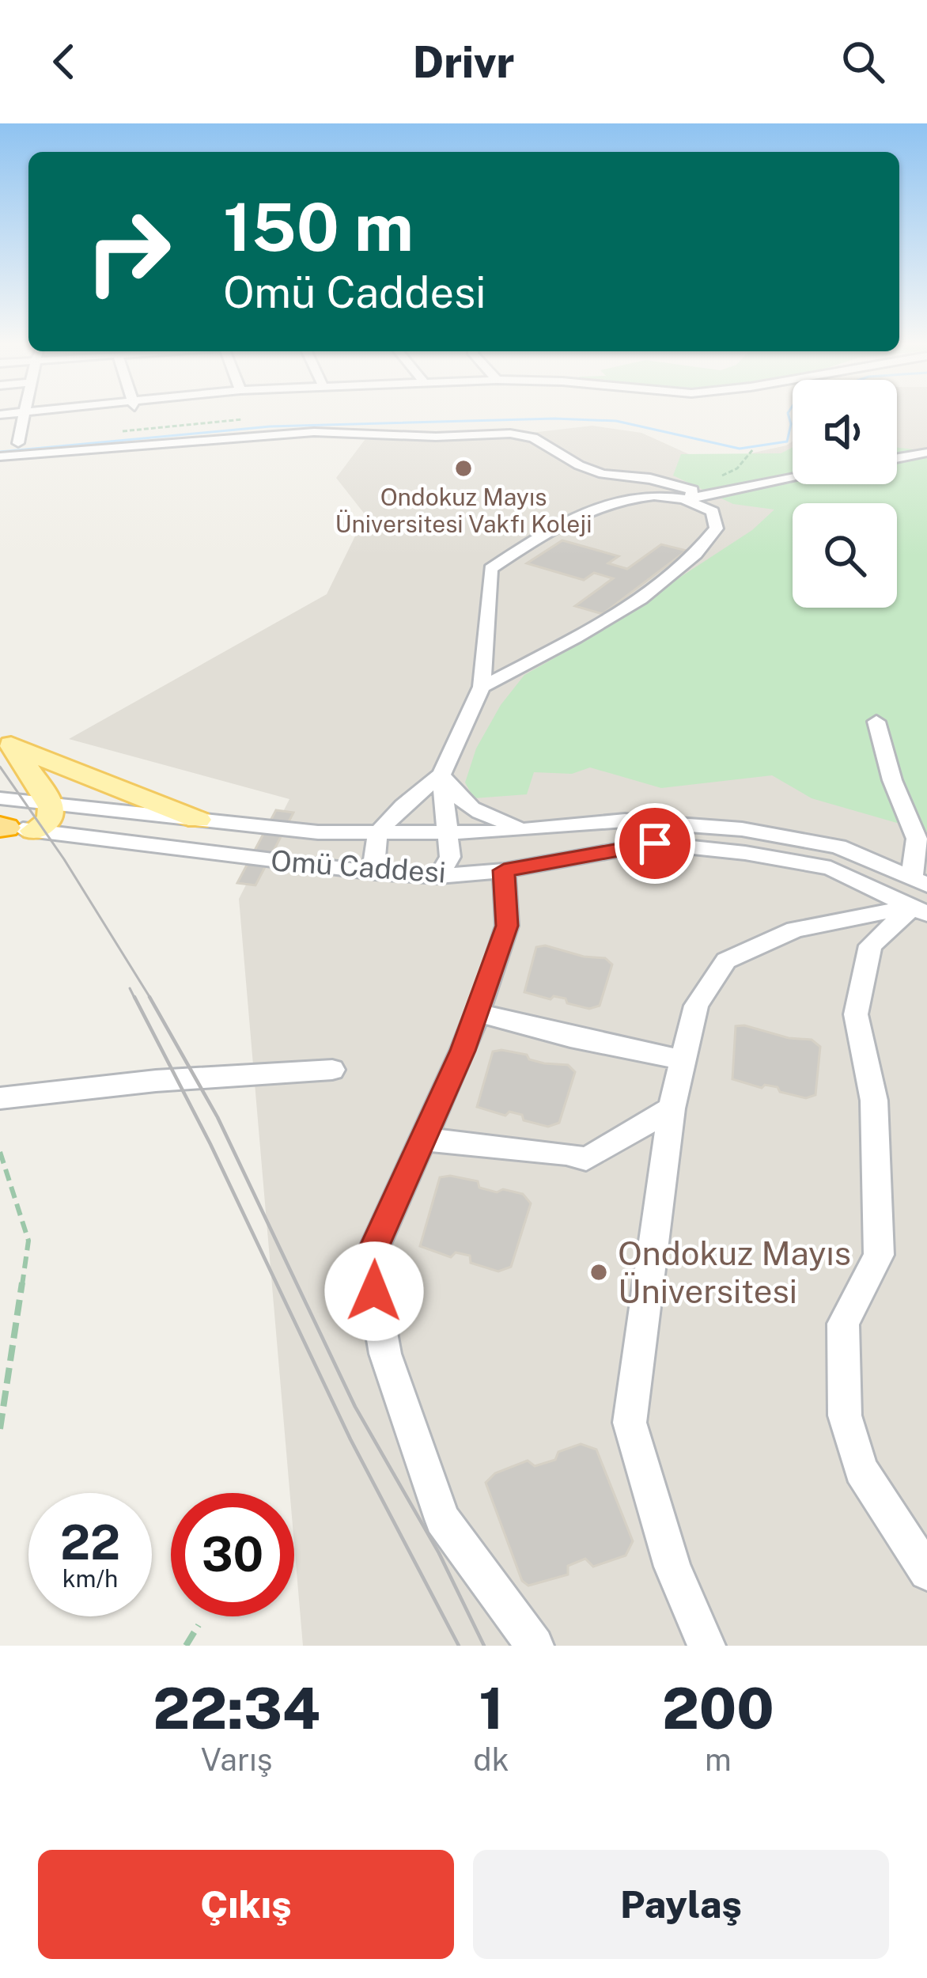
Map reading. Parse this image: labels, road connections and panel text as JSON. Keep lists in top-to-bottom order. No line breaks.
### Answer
{"streets":{"street":["Omü Caddesi"]},"places":["Ondokuz Mayıs Üniversitesi Vakfı Koleji","Ondokuz Mayıs Üniversitesi"],"page":{"header":"Drivr","turn":["150 m","Omü Caddesi"],"speed":"22 km/h","limit":"30","eta":["22:34","Varış","1","dk","200","m"],"buttons":["Çıkış","Paylaş"]}}
